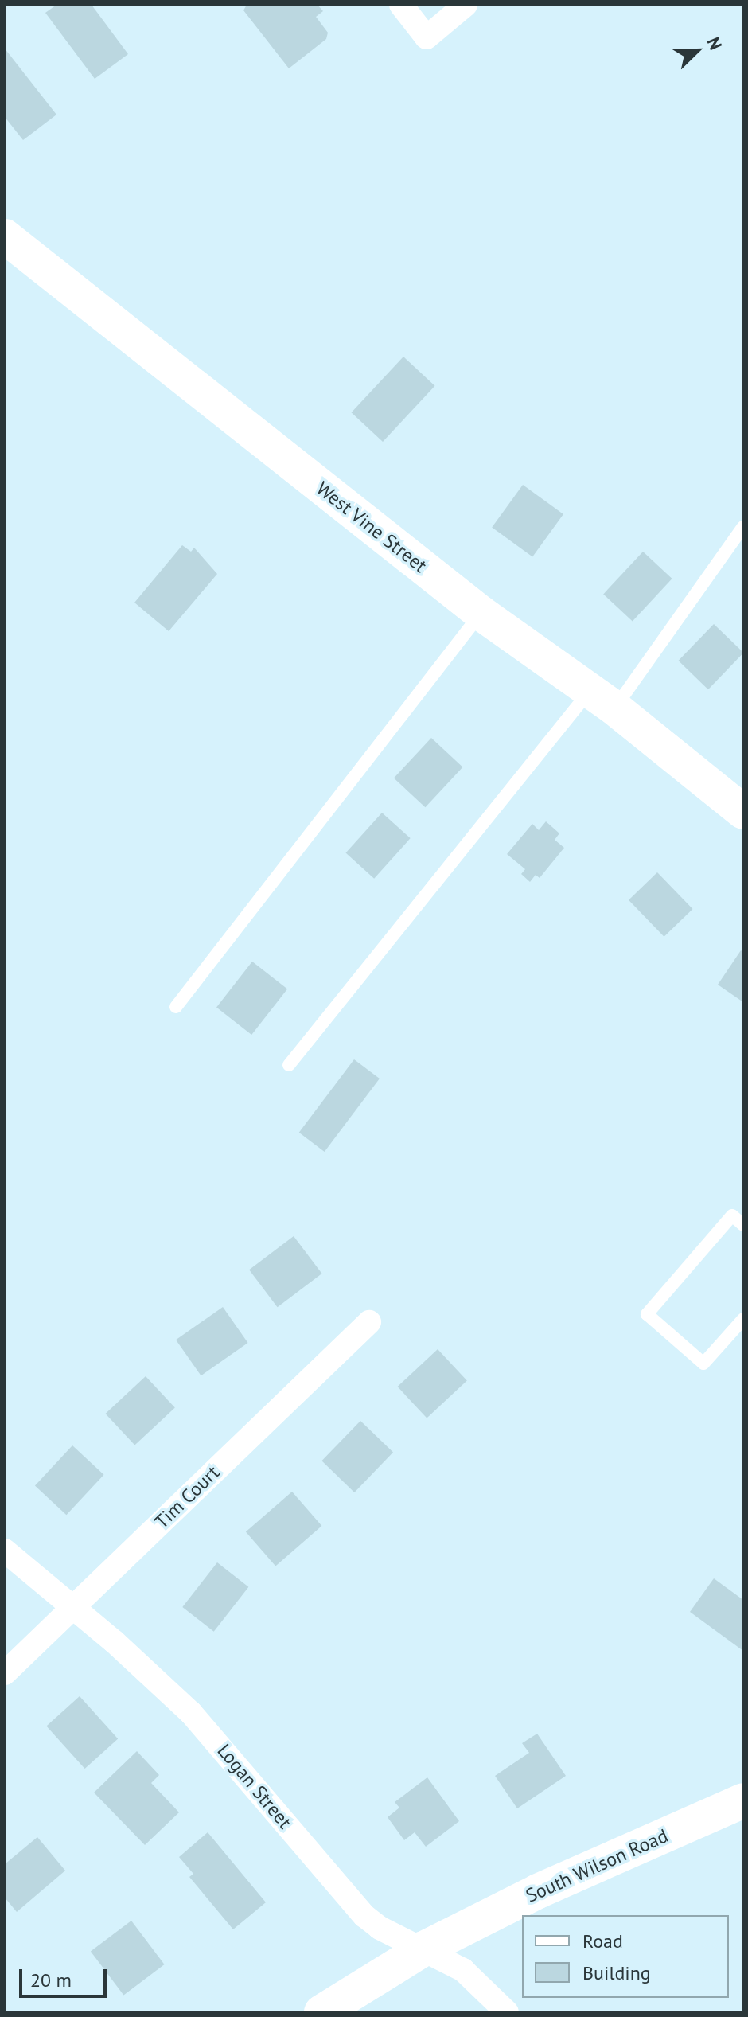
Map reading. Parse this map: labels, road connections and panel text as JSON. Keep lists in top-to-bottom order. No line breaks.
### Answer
{"streets":{"main road":["West Vine Street","South Wilson Road"],"street":["Tim Court","Logan Street"]},"crossings":[["Tim Court","Logan Street"],["Logan Street","South Wilson Road"]],"legend":["Road","Building"],"scale_bar":"20 m","north":"top right"}
